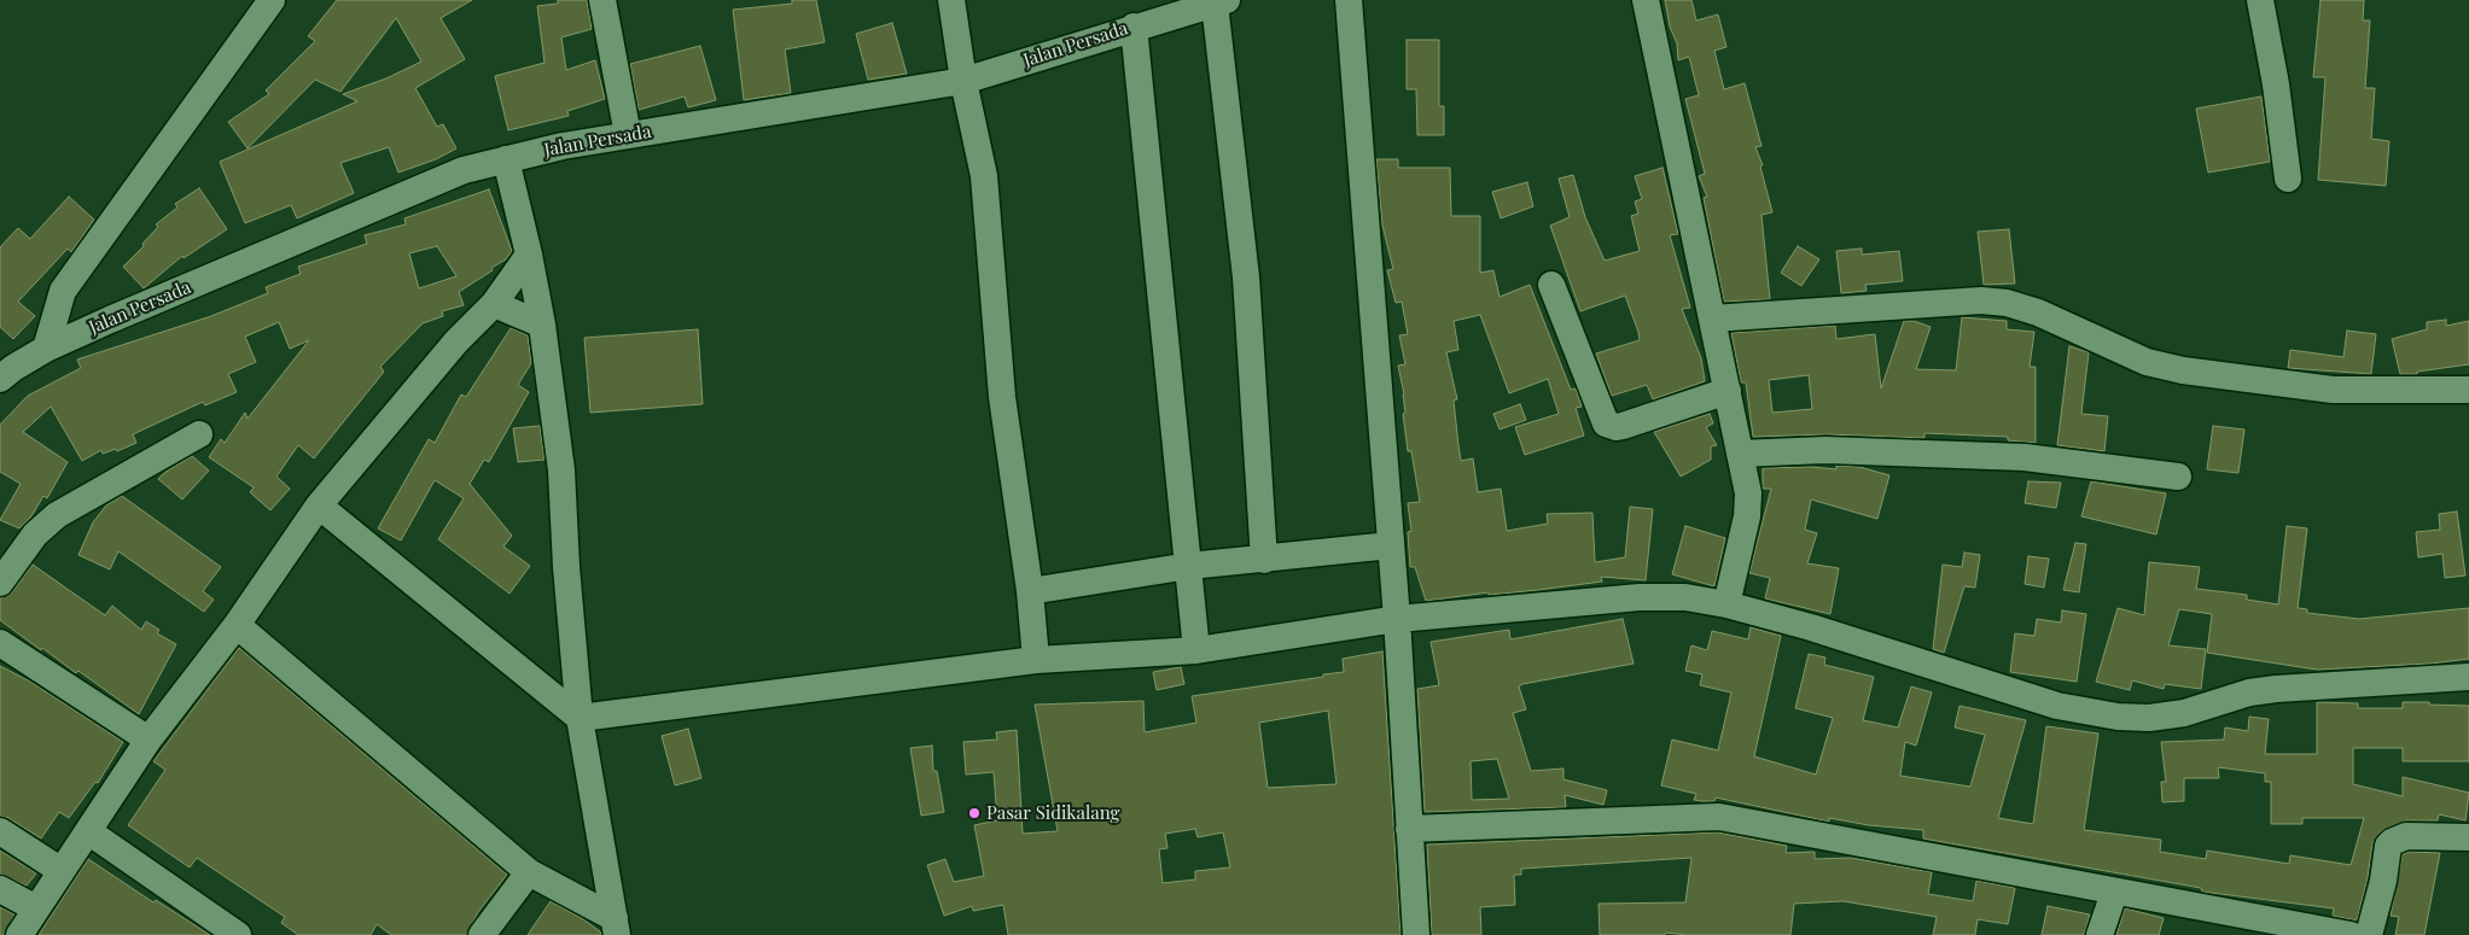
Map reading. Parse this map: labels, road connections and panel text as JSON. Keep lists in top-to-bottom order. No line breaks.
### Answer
{"streets":{"street":["Jalan Persada"]},"places":["Pasar Sidikalang"]}
